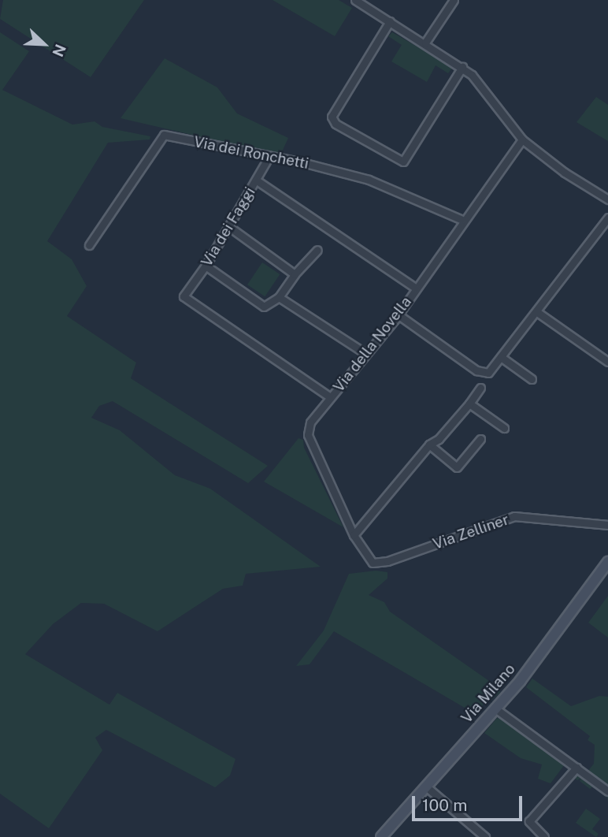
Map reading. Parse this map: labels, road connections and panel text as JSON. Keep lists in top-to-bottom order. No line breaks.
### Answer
{"streets":{"street":["Via dei Ronchetti","Via dei Faggi","Via della Novella","Via Zelliner","Via Milano"]},"crossings":[["Via dei Ronchetti","Via dei Faggi"],["Via dei Ronchetti","Via della Novella"],["Via dei Faggi","Via della Novella"],["Via della Novella","Via Zelliner"]],"scale_bar":"100 m","north":"bottom right"}
